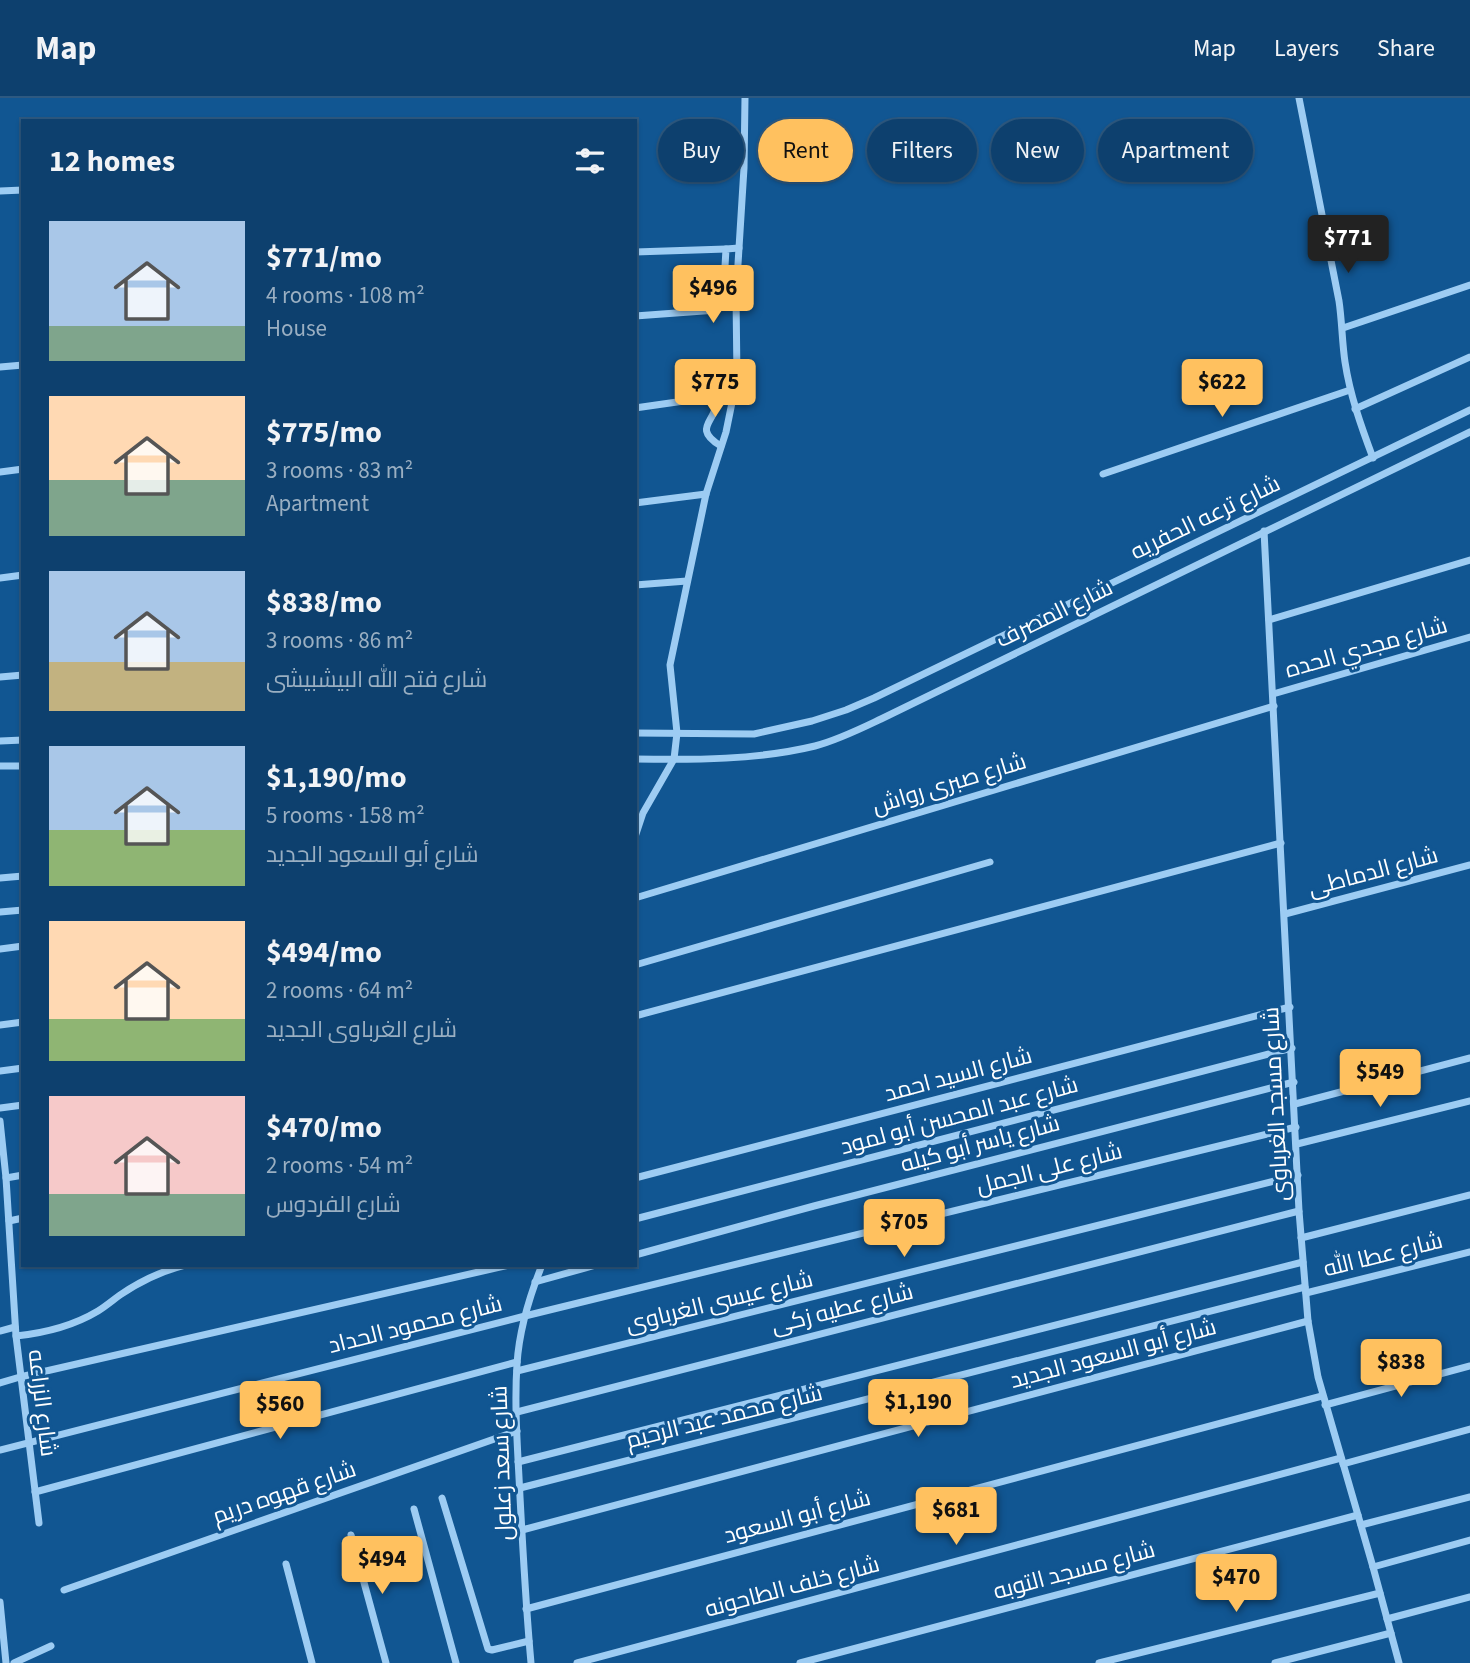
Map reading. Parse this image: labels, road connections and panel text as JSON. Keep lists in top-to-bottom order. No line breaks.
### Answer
{"streets":{"street":["شارع ترعه الحفريه","شارع المصرف","شارع مجدي الحده","شارع صبرى رواش","شارع الدماطى","شارع السيد احمد","شارع مسجد الغرباوى","شارع عبد المحسن أبو لمود","شارع ياسر أبو كيله","شارع على الجمل","شارع عطا الله","شارع عيسى الغرباوى","شارع عطيه زكى","شارع محمود الحداد","شارع أبو السعود الجديد","شارع الزراعه","شارع محمد عبد الرحيم","شارع سعد زعلول","شارع قهوه دريم","شارع أبو السعود","شارع مسجد التوبه","شارع خلف الطاحونه"]},"crossings":[["شارع المصرف","شارع مسجد الغرباوى"],["شارع مجدي الحده","شارع مسجد الغرباوى"],["شارع صبرى رواش","شارع مسجد الغرباوى"],["شارع الدماطى","شارع مسجد الغرباوى"],["شارع السيد احمد","شارع مسجد الغرباوى"],["شارع مسجد الغرباوى","شارع عبد المحسن أبو لمود"],["شارع مسجد الغرباوى","شارع ياسر أبو كيله"],["شارع مسجد الغرباوى","شارع على الجمل"],["شارع مسجد الغرباوى","شارع عطا الله"],["شارع مسجد الغرباوى","شارع عيسى الغرباوى"],["شارع مسجد الغرباوى","شارع عطيه زكى"],["شارع مسجد الغرباوى","شارع أبو السعود الجديد"],["شارع مسجد الغرباوى","شارع محمد عبد الرحيم"],["شارع مسجد الغرباوى","شارع أبو السعود"],["شارع مسجد الغرباوى","شارع مسجد التوبه"],["شارع مسجد الغرباوى","شارع خلف الطاحونه"],["شارع على الجمل","شارع محمود الحداد"],["شارع على الجمل","شارع سعد زعلول"],["شارع عطا الله","شارع محمد عبد الرحيم"],["شارع عيسى الغرباوى","شارع سعد زعلول"],["شارع عطيه زكى","شارع سعد زعلول"],["شارع محمود الحداد","شارع الزراعه"],["شارع محمود الحداد","شارع سعد زعلول"],["شارع أبو السعود الجديد","شارع سعد زعلول"],["شارع محمد عبد الرحيم","شارع سعد زعلول"],["شارع سعد زعلول","شارع قهوه دريم"],["شارع سعد زعلول","شارع أبو السعود"]],"page":{"header":"Map","nav":["Map","Layers","Share"],"chip":["Buy","Rent","Filters","New","Apartment"],"heading":"12 homes","list":[{"name":"$771/mo","note":"4 rooms · 108 m² · House"},{"name":"$775/mo","note":"3 rooms · 83 m² · Apartment"},{"name":"$838/mo","note":"3 rooms · 86 m² · شارع فتح الله البيشبيشى"},{"name":"$1,190/mo","note":"5 rooms · 158 m² · شارع أبو السعود الجديد"},{"name":"$494/mo","note":"2 rooms · 64 m² · شارع الغرباوى الجديد"},{"name":"$470/mo","note":"2 rooms · 54 m² · شارع الفردوس"}],"price":["$771","$496","$775","$622","$549","$705","$838","$1,190","$560","$681","$494","$470"]}}
